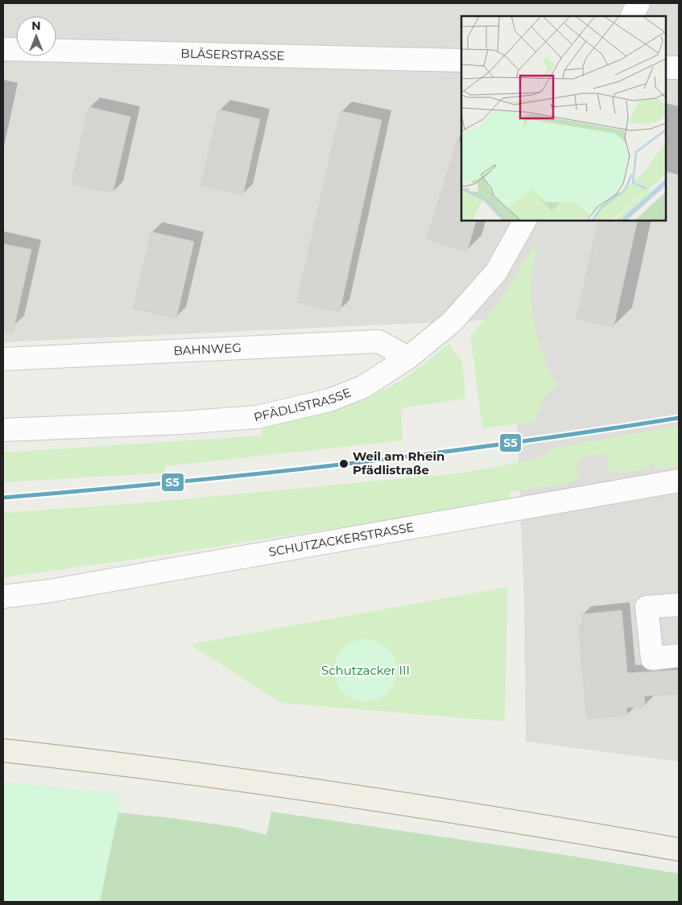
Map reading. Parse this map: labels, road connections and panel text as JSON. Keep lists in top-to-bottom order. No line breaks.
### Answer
{"streets":{"street":["BLÄSERSTRASSE","BAHNWEG","PFÄDLISTRASSE","SCHUTZACKERSTRASSE"]},"crossings":[["BAHNWEG","PFÄDLISTRASSE"]],"parks":["Schutzacker III"],"places":["Weil am Rhein Pfädlistraße"],"lines":["transit line S5"],"north":"top"}
